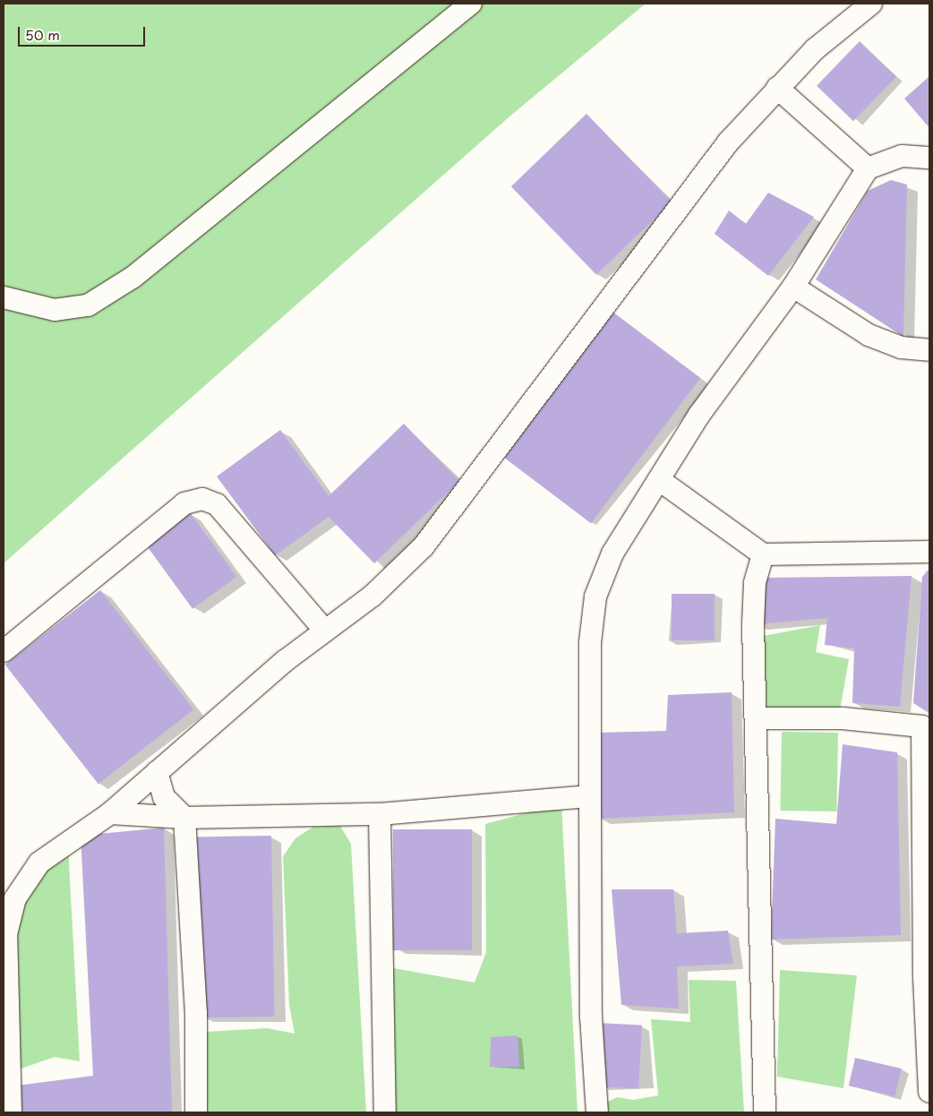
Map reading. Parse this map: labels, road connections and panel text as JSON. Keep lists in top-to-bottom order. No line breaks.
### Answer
{"scale_bar":"50 m"}
